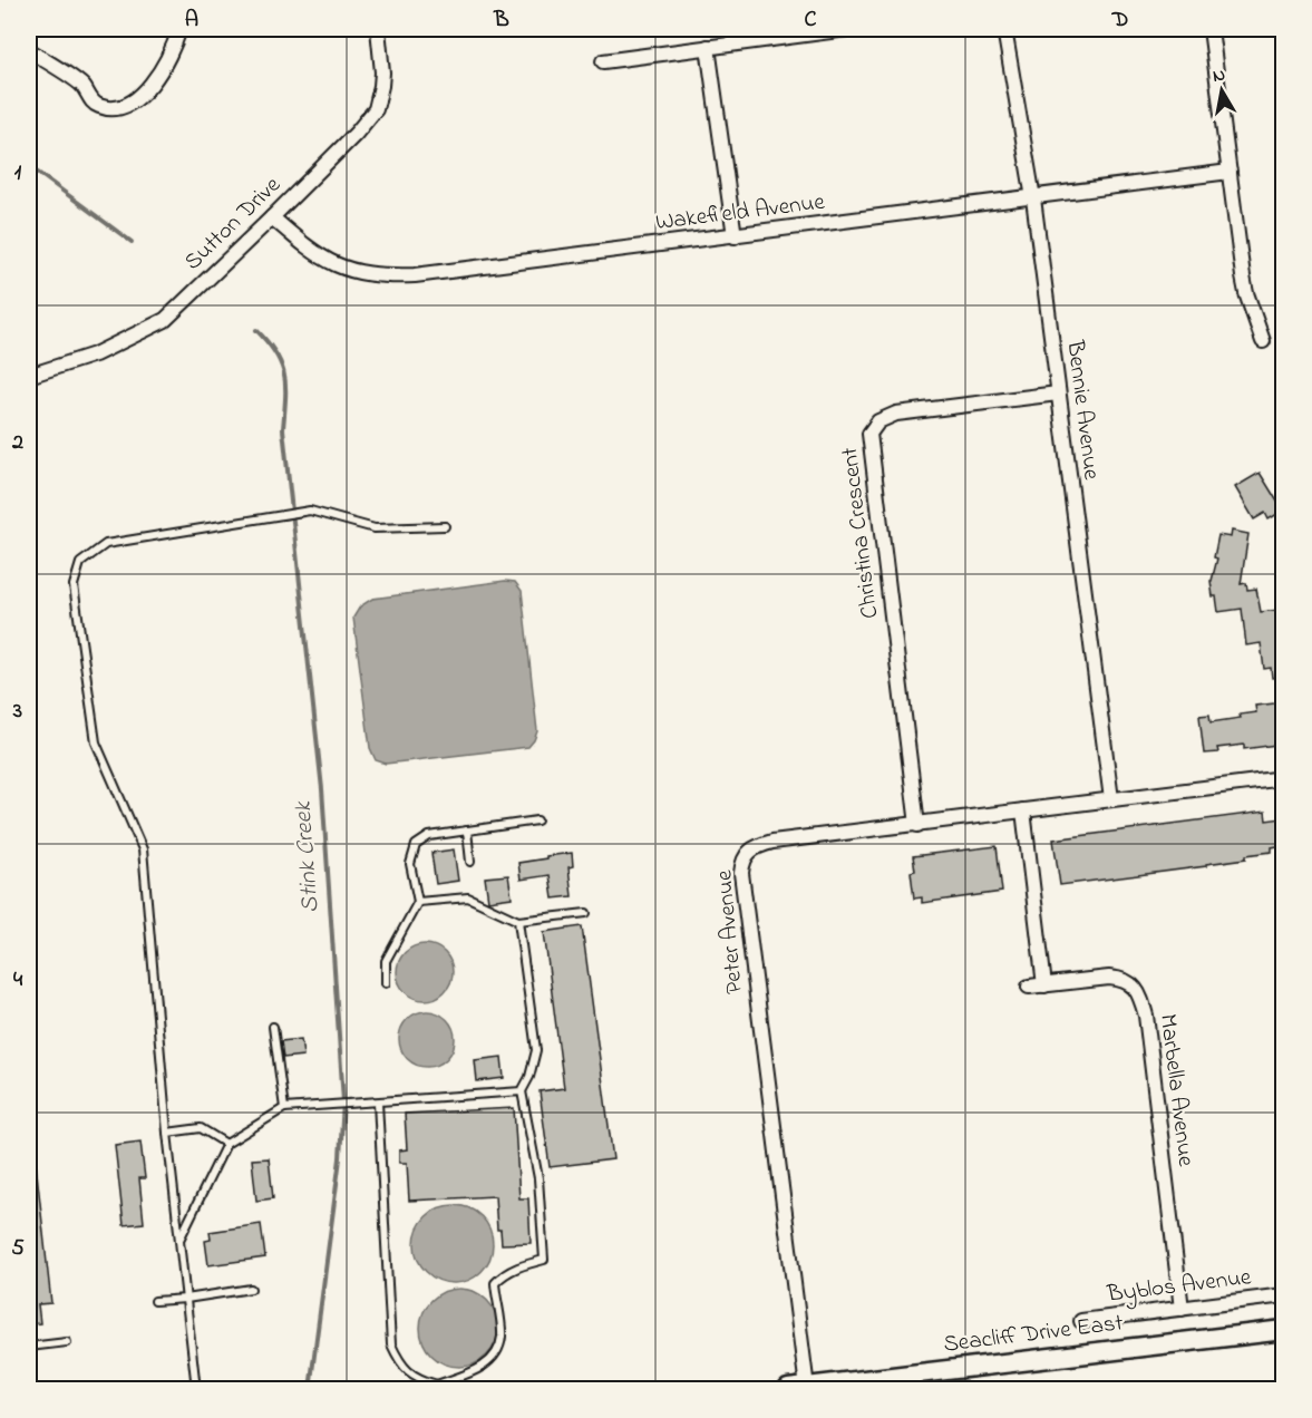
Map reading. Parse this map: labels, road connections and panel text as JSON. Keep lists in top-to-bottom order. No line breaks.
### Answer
{"streets":{"main road":["Seacliff Drive East"],"street":["Wakefield Avenue","Sutton Drive","Bennie Avenue","Christina Crescent","Peter Avenue","Marbella Avenue","Byblos Avenue"]},"crossings":[["Wakefield Avenue","Sutton Drive"],["Wakefield Avenue","Bennie Avenue"],["Bennie Avenue","Christina Crescent"],["Bennie Avenue","Peter Avenue"],["Christina Crescent","Peter Avenue"],["Peter Avenue","Seacliff Drive East"],["Marbella Avenue","Byblos Avenue"]],"water":["Stink Creek"],"north":"top","grid":{"columns":["A","B","C","D"],"rows":["1","2","3","4","5"]}}
